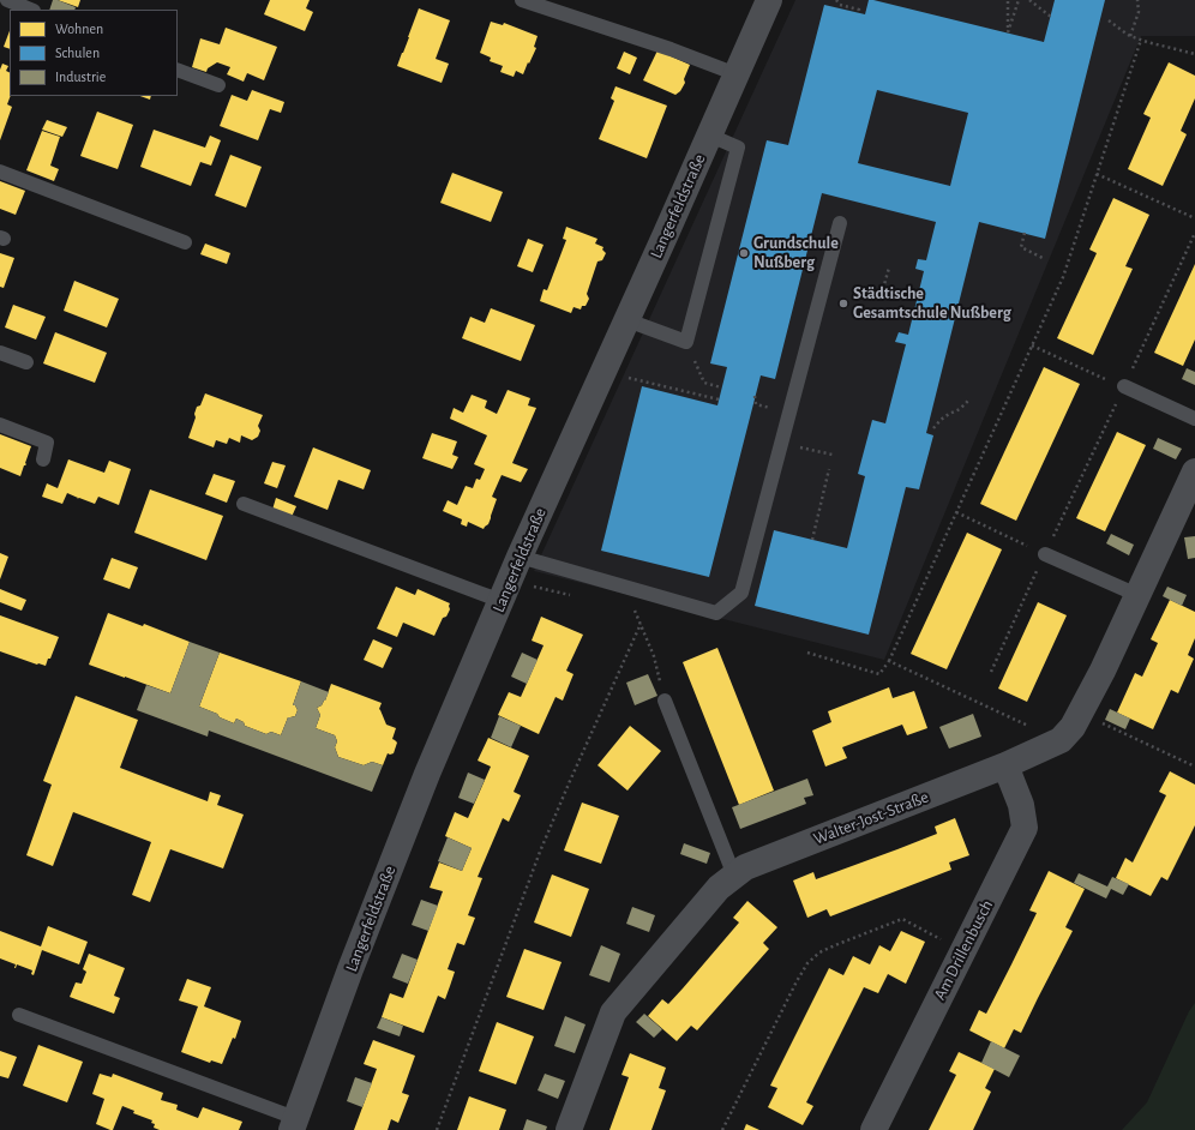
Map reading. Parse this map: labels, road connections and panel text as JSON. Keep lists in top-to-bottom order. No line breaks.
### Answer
{"streets":{"street":["Langerfeldstraße","Walter-Jost-Straße","Am Drillenbusch"]},"crossings":[["Walter-Jost-Straße","Am Drillenbusch"]],"places":["Grundschule Nußberg","Städtische Gesamtschule Nußberg"],"legend":["Wohnen","Schulen","Industrie"]}
